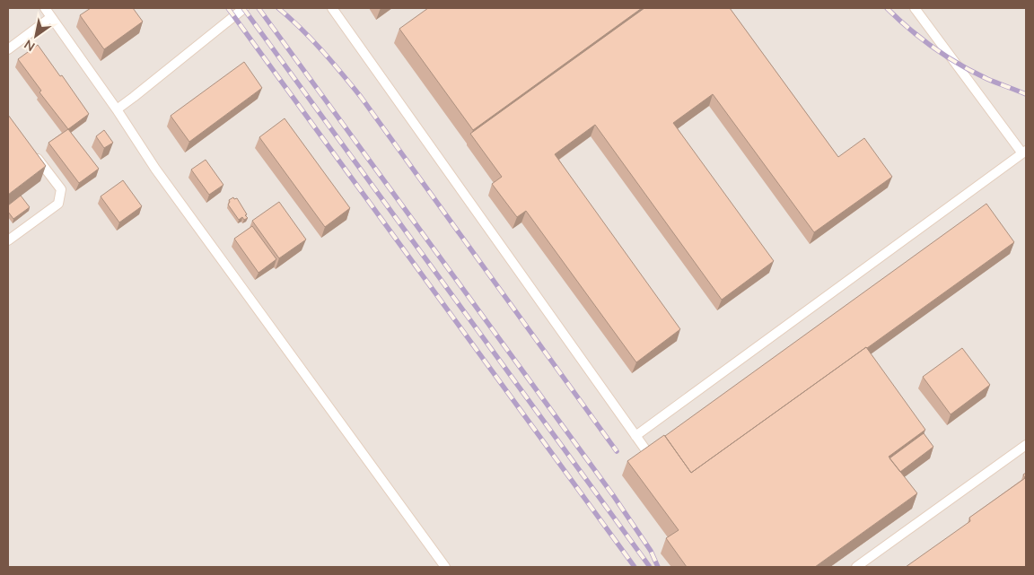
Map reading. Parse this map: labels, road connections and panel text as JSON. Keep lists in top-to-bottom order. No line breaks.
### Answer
{"north":"bottom left"}
